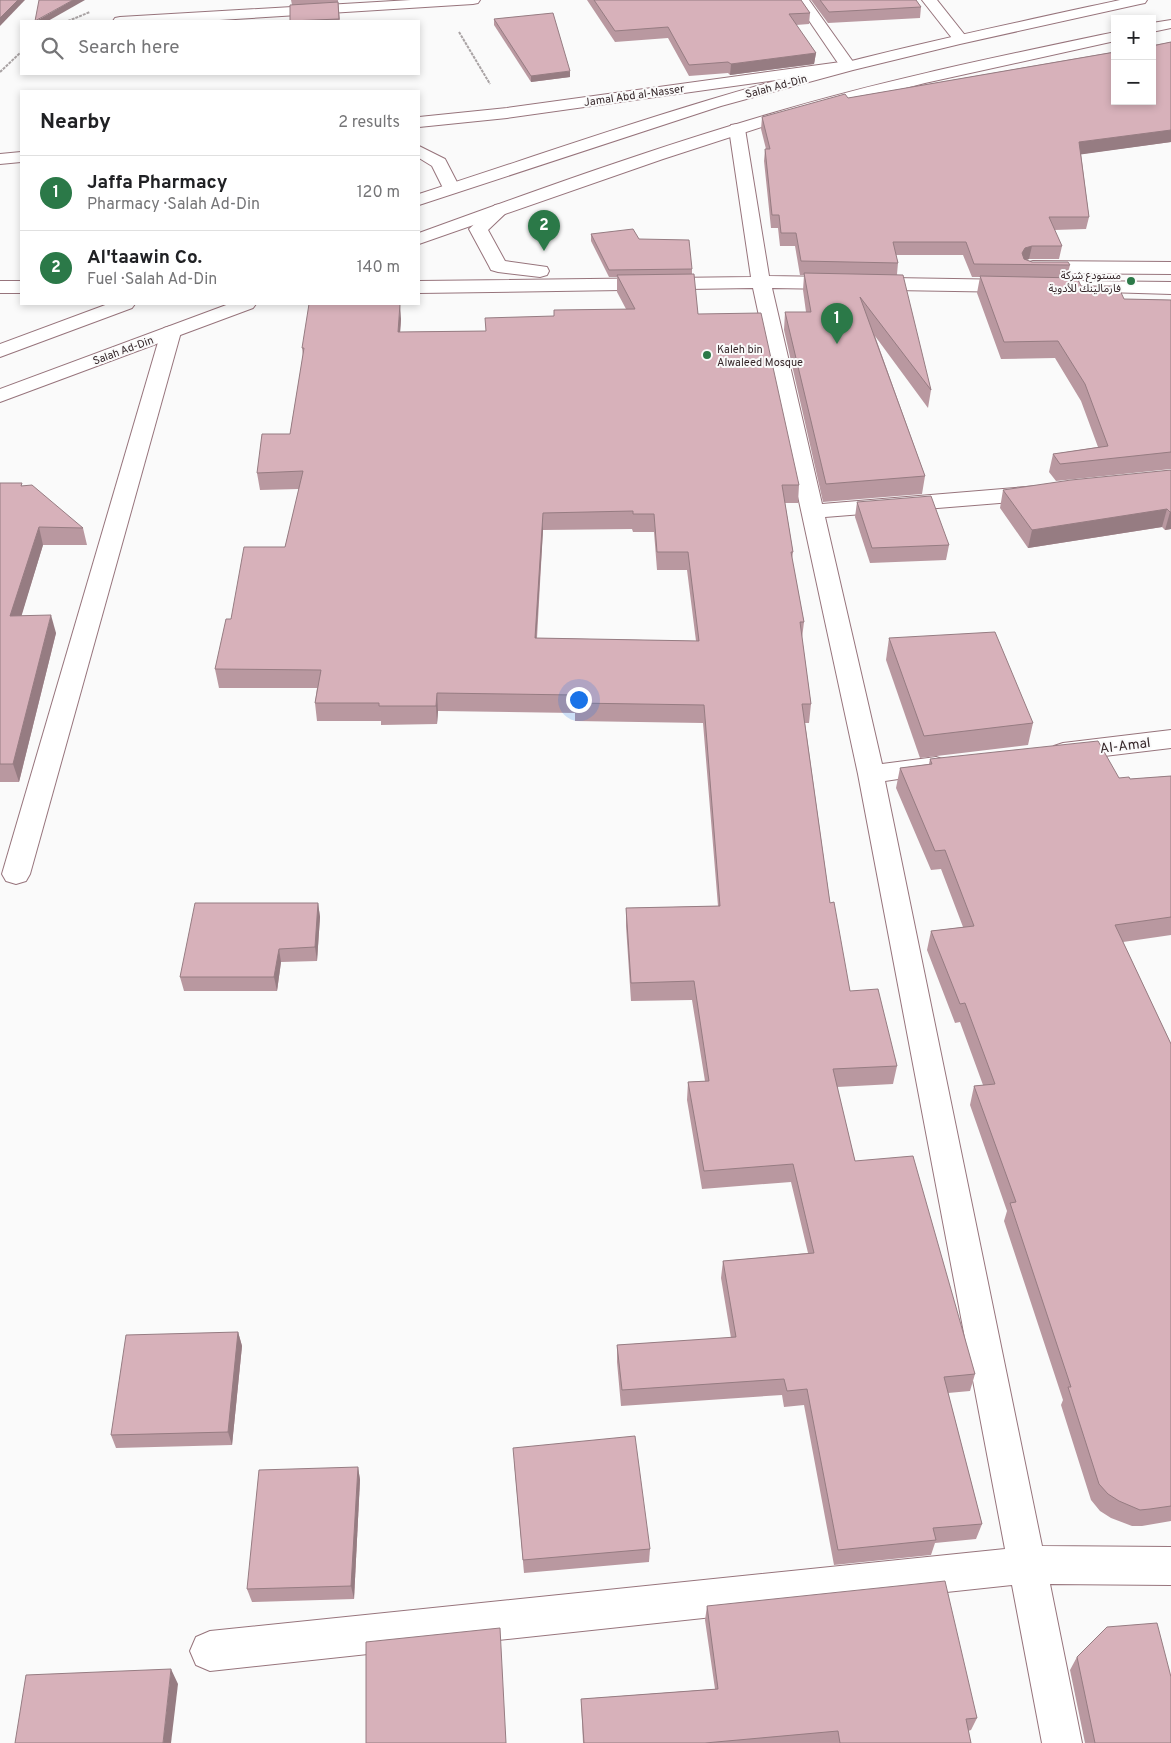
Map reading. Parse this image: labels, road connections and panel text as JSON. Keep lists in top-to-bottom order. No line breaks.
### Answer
{"streets":{"main road":["Salah Ad-Din","Jamal Abd al-Nasser","Al-Amal"]},"crossings":[["Salah Ad-Din","Jamal Abd al-Nasser"]],"places":["مستودع شركة فارمالينك للأدوية","Kaleh bin Alwaleed Mosque"],"page":{"map_buttons":["+","−"],"search":"Search here","heading":["Nearby","2 results"],"list":[{"mark":"1","name":"Jaffa Pharmacy","note":"Pharmacy · Salah Ad-Din","value":"120 m"},{"mark":"2","name":"Al'taawin Co.","note":"Fuel · Salah Ad-Din","value":"140 m"}],"pins":["2","1"]}}
